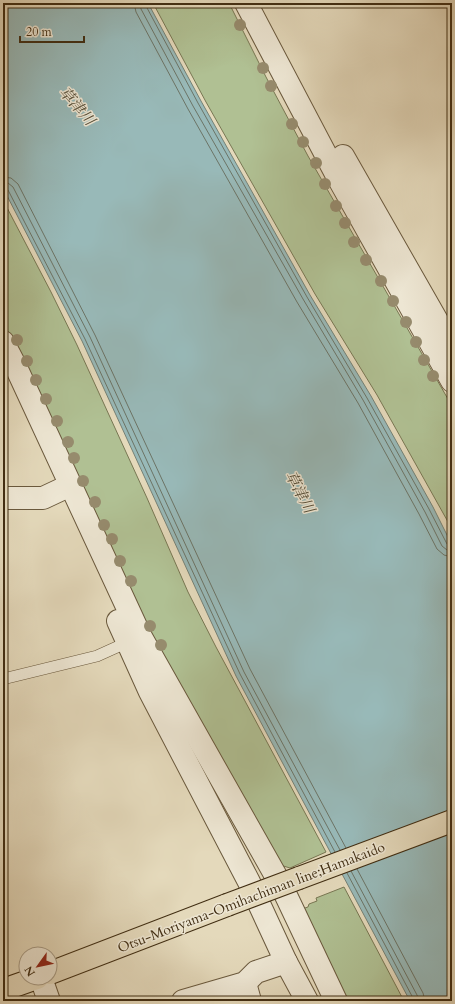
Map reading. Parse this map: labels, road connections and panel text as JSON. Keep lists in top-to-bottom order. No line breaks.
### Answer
{"streets":{"main road":["Otsu-Moriyama-Omihachiman line;Hamakaido"]},"water":["草津川"],"scale_bar":"20 m","north":"bottom left"}
